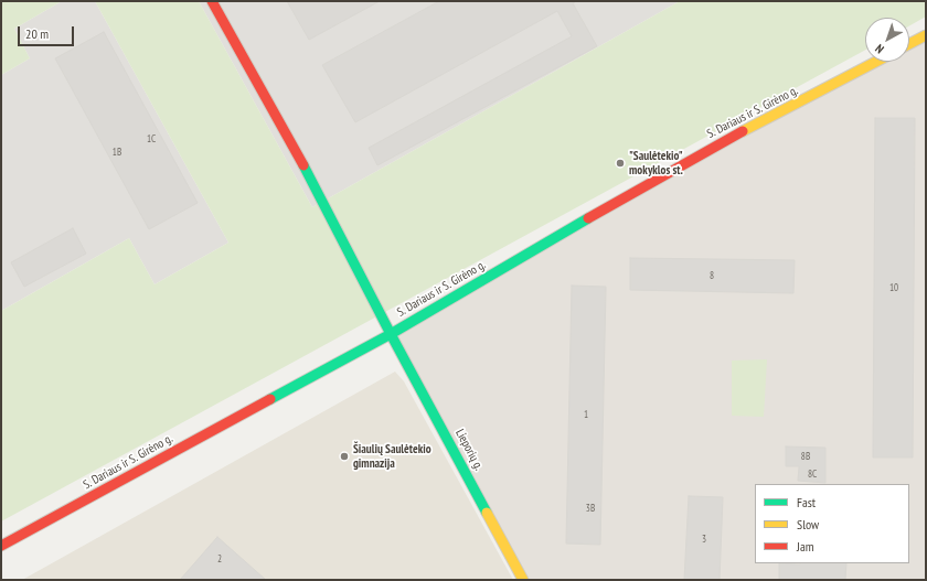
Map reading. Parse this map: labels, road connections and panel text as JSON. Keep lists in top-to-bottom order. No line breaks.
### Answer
{"streets":{"street":["S. Dariaus ir S. Girėno g.","Lieporių g."]},"crossings":[["S. Dariaus ir S. Girėno g.","Lieporių g."]],"places":["\"Saulėtekio\" mokyklos st.","Šiaulių Saulėtekio gimnazija"],"house_numbers":["1C","1B","8","10","1","8B","8C","3B","3","2"],"legend":["Fast","Slow","Jam"],"scale_bar":"20 m","north":"bottom left"}
